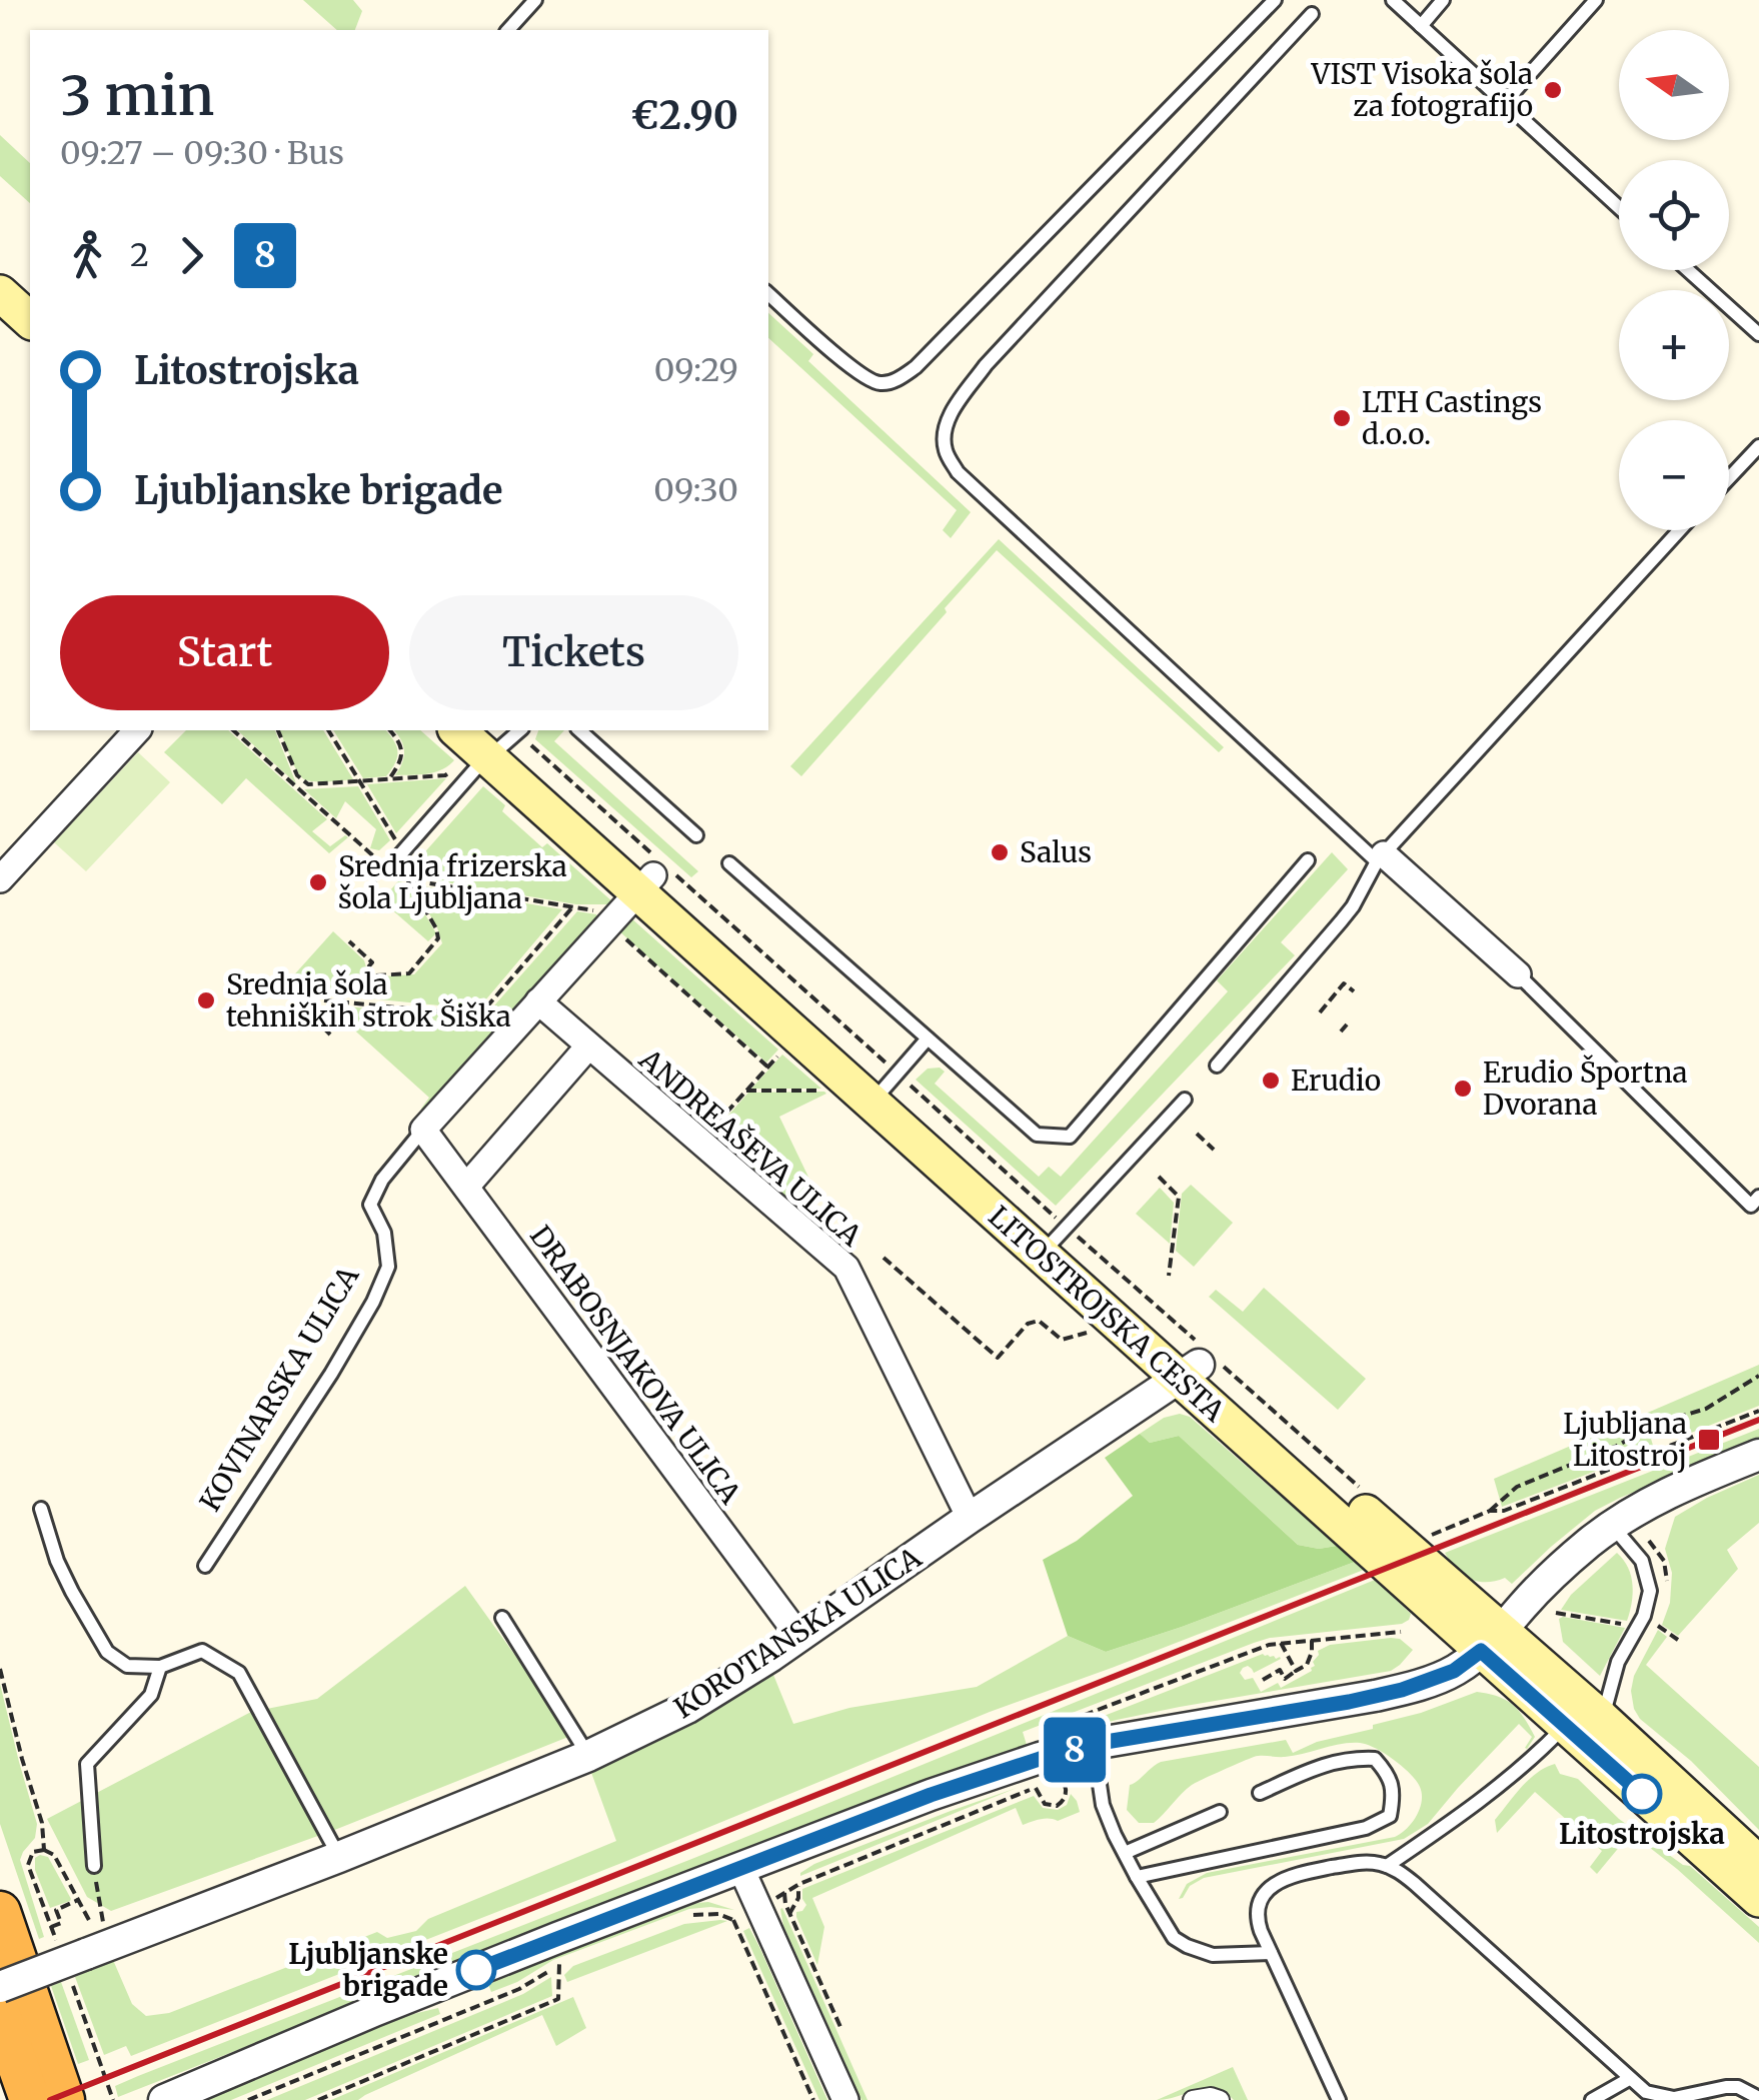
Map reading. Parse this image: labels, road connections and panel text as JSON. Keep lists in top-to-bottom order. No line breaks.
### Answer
{"streets":{"main road":["LITOSTROJSKA CESTA"],"street":["ANDREAŠEVA ULICA","DRABOSNJAKOVA ULICA","KOVINARSKA ULICA","KOROTANSKA ULICA"]},"crossings":[["ANDREAŠEVA ULICA","KOROTANSKA ULICA"],["LITOSTROJSKA CESTA","KOVINARSKA ULICA"],["LITOSTROJSKA CESTA","KOROTANSKA ULICA"],["DRABOSNJAKOVA ULICA","KOVINARSKA ULICA"],["DRABOSNJAKOVA ULICA","KOROTANSKA ULICA"]],"places":{"other":["VIST Visoka šola za fotografijo","LTH Castings d.o.o.","Salus","Srednja frizerska šola Ljubljana","Srednja šola tehniških strok Šiška","Erudio","Erudio Športna Dvorana","Litostrojska","Ljubljanske brigade"],"transit":["Ljubljana Litostroj"]},"lines":["bus line 8"],"north":"left","page":{"on_map":"8","map_buttons":["+","−"],"heading":["3 min","09:27 – 09:30 · Bus","€2.90"],"legs":["2","8"],"list":[{"name":"Litostrojska","value":"09:29"},{"name":"Ljubljanske brigade","value":"09:30"}],"buttons":["Start","Tickets"]}}
